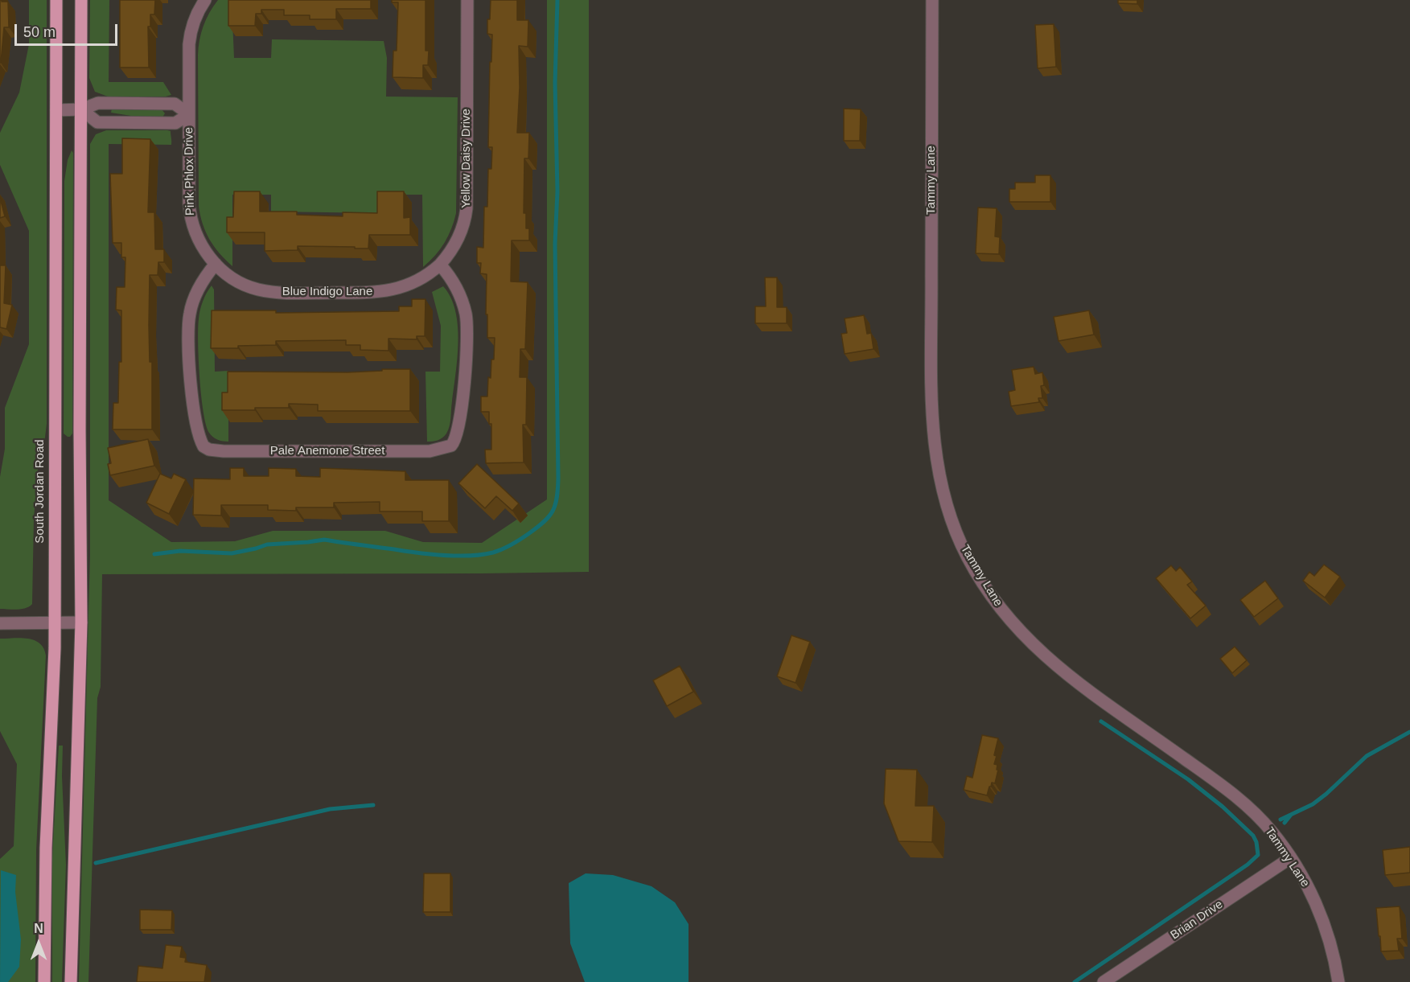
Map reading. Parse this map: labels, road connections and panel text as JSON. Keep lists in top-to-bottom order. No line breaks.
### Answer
{"streets":{"main road":["South Jordan Road"],"street":["Yellow Daisy Drive","Pink Phlox Drive","Tammy Lane","Blue Indigo Lane","Pale Anemone Street","Brian Drive"]},"crossings":[["Yellow Daisy Drive","Blue Indigo Lane"],["Yellow Daisy Drive","Pale Anemone Street"],["Pink Phlox Drive","Blue Indigo Lane"],["Pink Phlox Drive","Pale Anemone Street"],["Tammy Lane","Brian Drive"],["Blue Indigo Lane","Pale Anemone Street"]],"scale_bar":"50 m","north":"top"}
